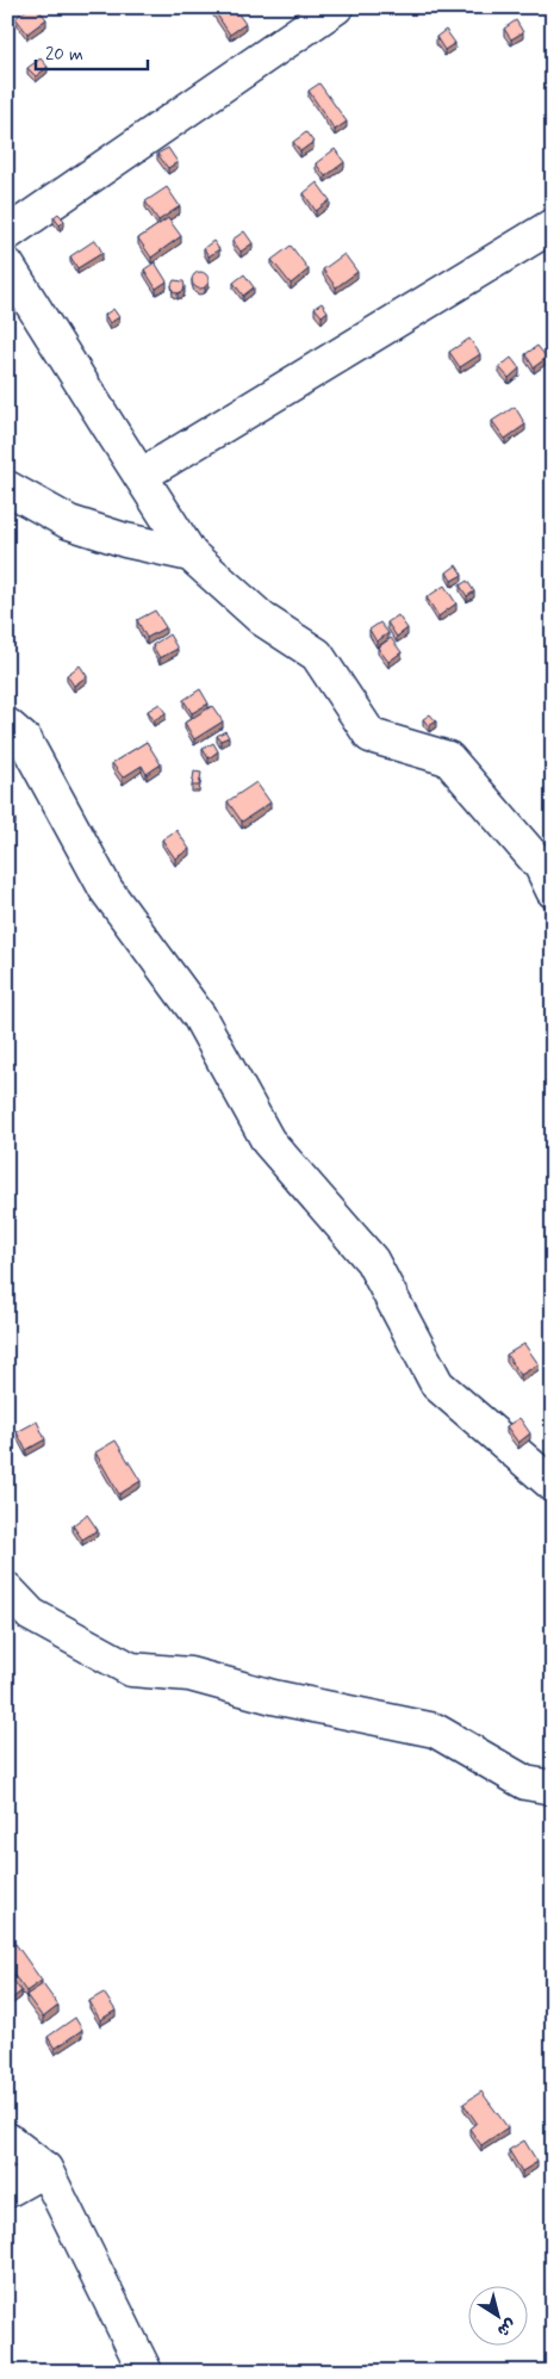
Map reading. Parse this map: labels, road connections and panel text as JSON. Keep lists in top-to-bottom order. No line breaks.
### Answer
{"scale_bar":"20 m","north":"bottom right"}
